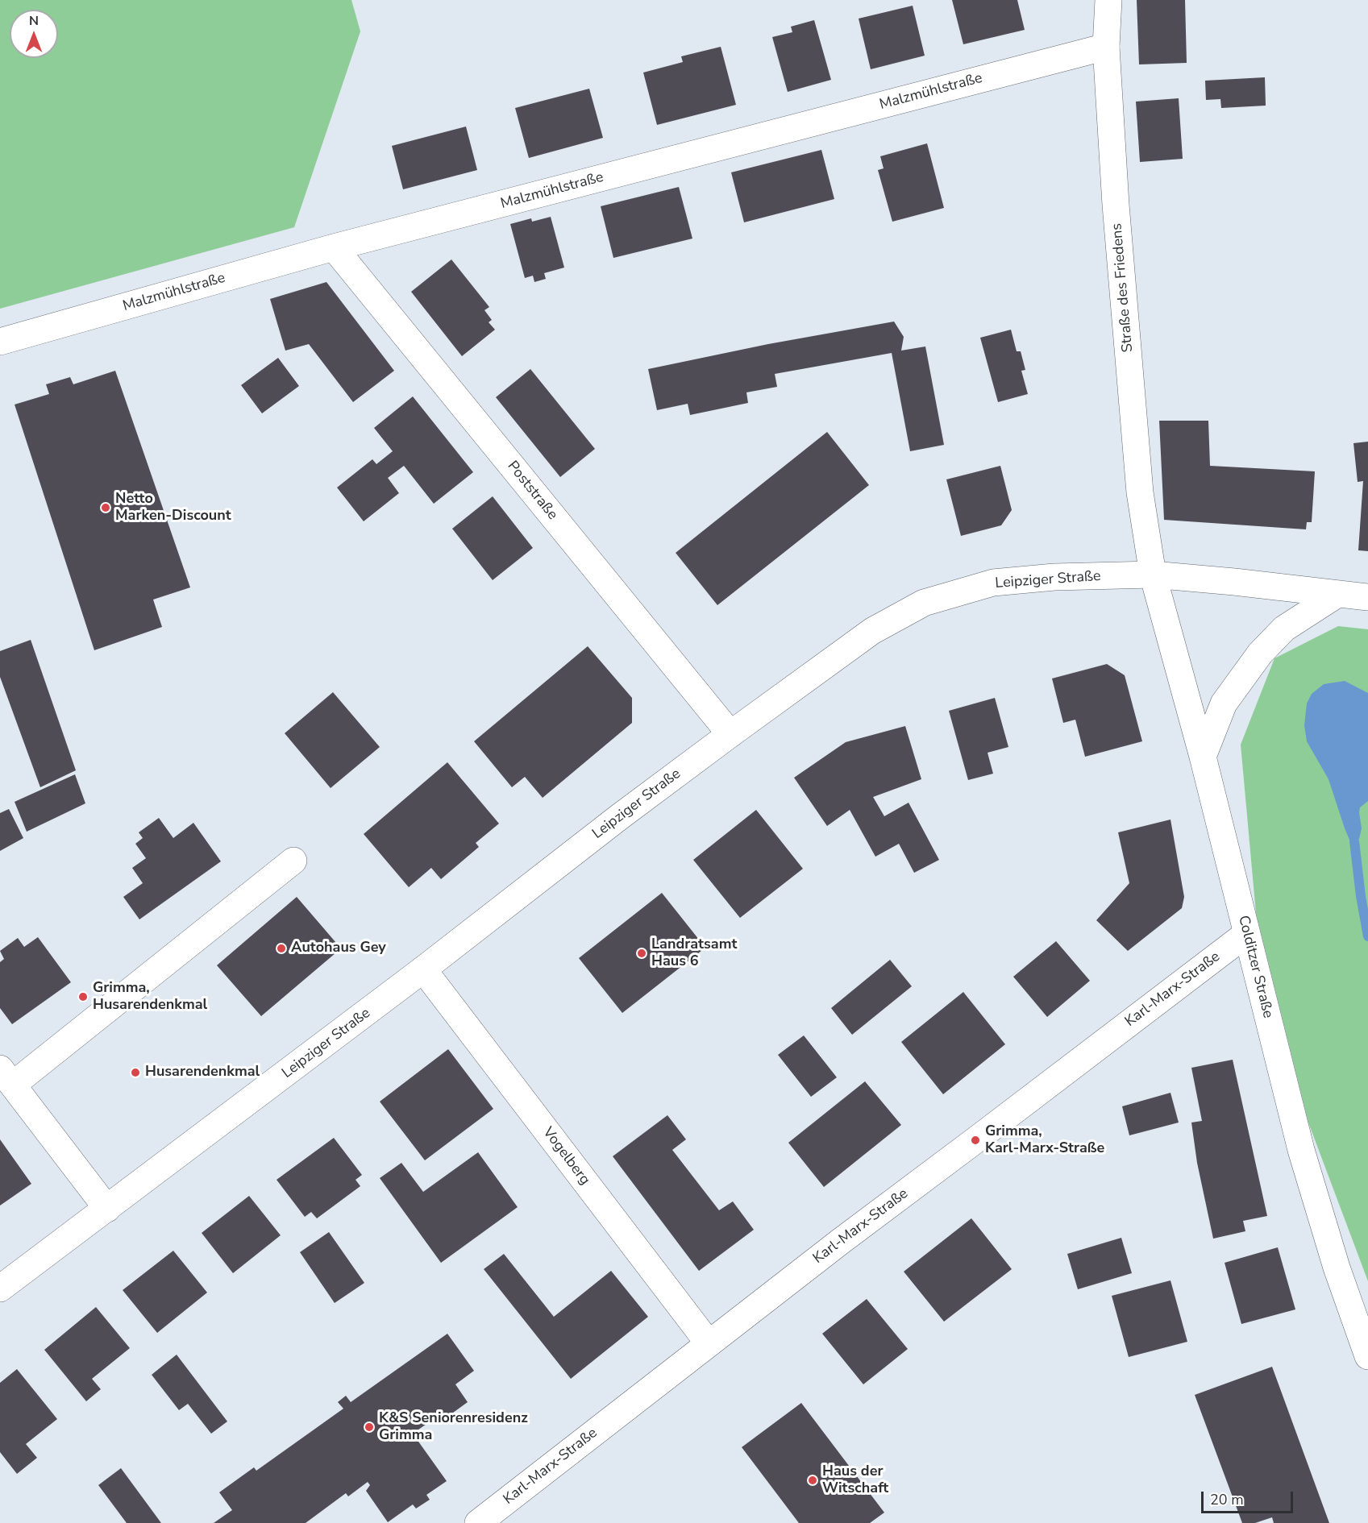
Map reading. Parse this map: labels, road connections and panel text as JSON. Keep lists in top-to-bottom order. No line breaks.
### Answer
{"streets":{"street":["Malzmühlstraße","Straße des Friedens","Poststraße","Leipziger Straße","Colditzer Straße","Karl-Marx-Straße","Vogelberg"]},"crossings":[["Malzmühlstraße","Straße des Friedens"],["Malzmühlstraße","Poststraße"],["Straße des Friedens","Leipziger Straße"],["Straße des Friedens","Colditzer Straße"],["Poststraße","Leipziger Straße"],["Leipziger Straße","Colditzer Straße"],["Leipziger Straße","Vogelberg"],["Colditzer Straße","Karl-Marx-Straße"],["Karl-Marx-Straße","Vogelberg"]],"places":["Netto Marken-Discount","Autohaus Gey","Landratsamt Haus 6","Grimma, Husarendenkmal","Husarendenkmal","Grimma, Karl-Marx-Straße","K&S Seniorenresidenz Grimma","Haus der Witschaft"],"scale_bar":"20 m","north":"top"}
